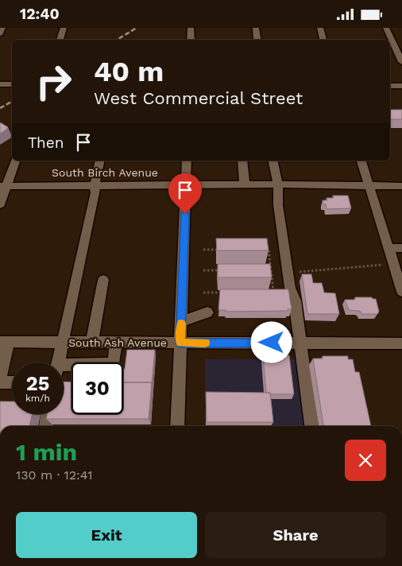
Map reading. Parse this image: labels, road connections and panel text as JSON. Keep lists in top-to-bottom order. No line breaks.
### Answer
{"streets":{"street":["South Birch Avenue","South Ash Avenue"]},"page":{"status":"12:40","turn":["40 m","West Commercial Street"],"then":"Then","speed":"25 km/h","limit":"30","heading":["1 min","130 m · 12:41"],"buttons":["Exit","Share"]}}
